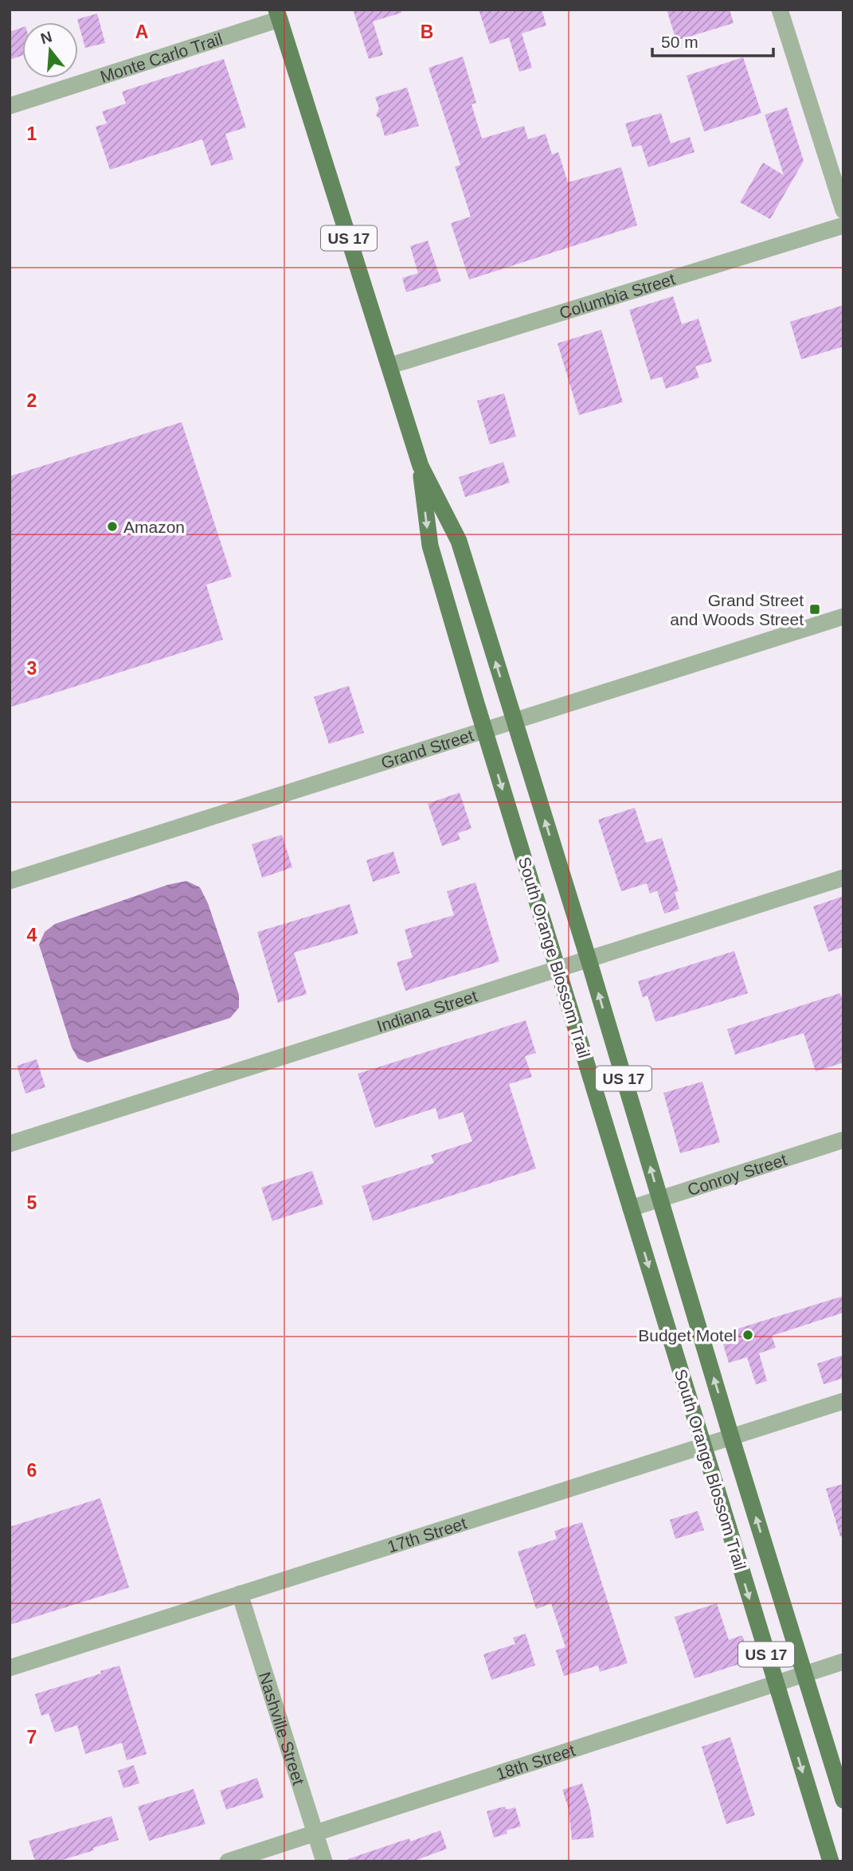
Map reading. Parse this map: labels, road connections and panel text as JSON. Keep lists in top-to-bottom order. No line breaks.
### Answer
{"streets":{"main road":["US 17","South Orange Blossom Trail"],"street":["Monte Carlo Trail","Columbia Street","Grand Street","Indiana Street","Conroy Street","17th Street","Nashville Street","18th Street"]},"crossings":[["Monte Carlo Trail","South Orange Blossom Trail"],["Columbia Street","South Orange Blossom Trail"],["Grand Street","South Orange Blossom Trail"],["South Orange Blossom Trail","Indiana Street"],["South Orange Blossom Trail","Conroy Street"],["South Orange Blossom Trail","17th Street"],["South Orange Blossom Trail","18th Street"],["17th Street","Nashville Street"],["Nashville Street","18th Street"]],"places":{"other":["Amazon","Budget Motel"],"transit":["Grand Street and Woods Street"]},"scale_bar":"50 m","north":"top","grid":{"columns":["A","B"],"rows":["1","2","3","4","5","6","7"]}}
